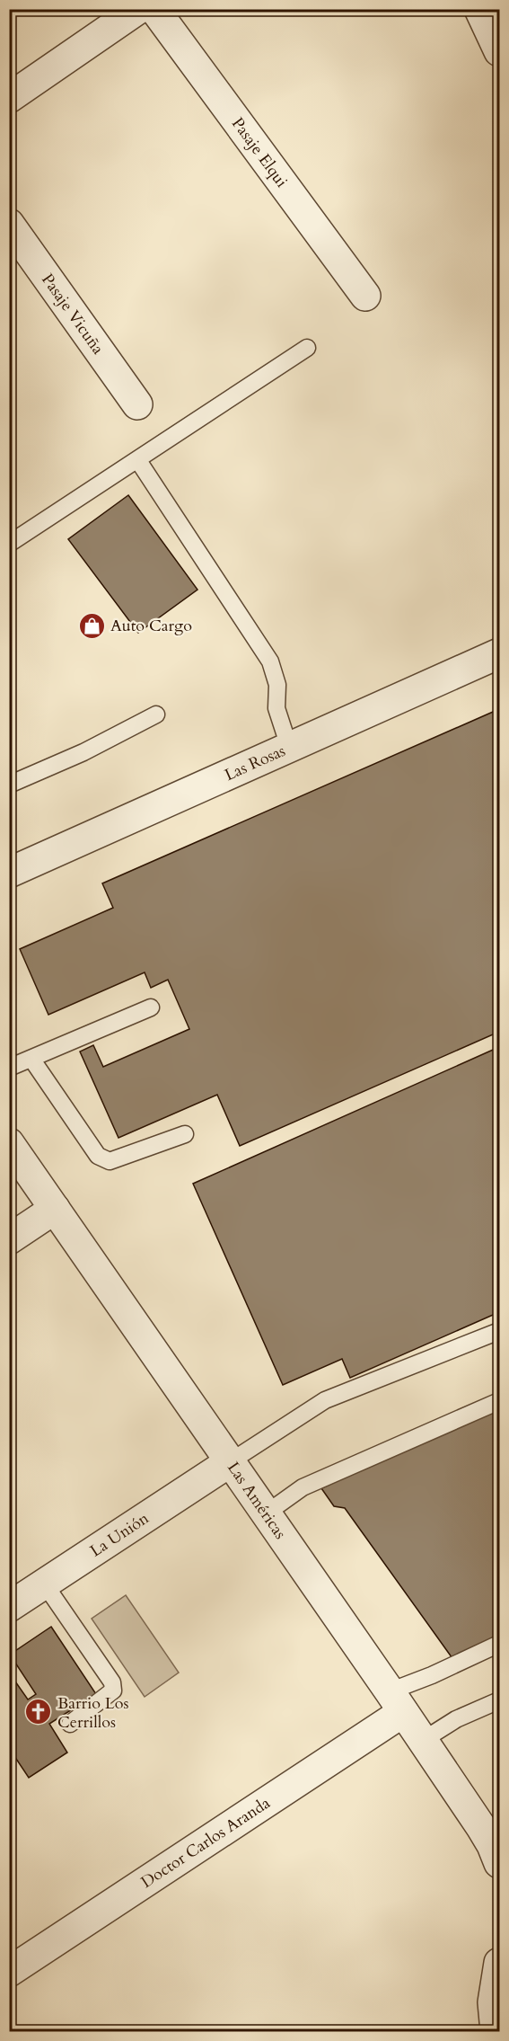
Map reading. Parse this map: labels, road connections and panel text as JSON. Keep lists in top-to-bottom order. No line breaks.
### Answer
{"streets":{"street":["Pasaje Elqui","Pasaje Vicuña","Las Rosas","Las Américas","La Unión","Doctor Carlos Aranda"]},"crossings":[["Las Américas","La Unión"],["Las Américas","Doctor Carlos Aranda"]],"places":{"shop":["Auto Cargo"],"church":["Barrio Los Cerrillos"]}}
